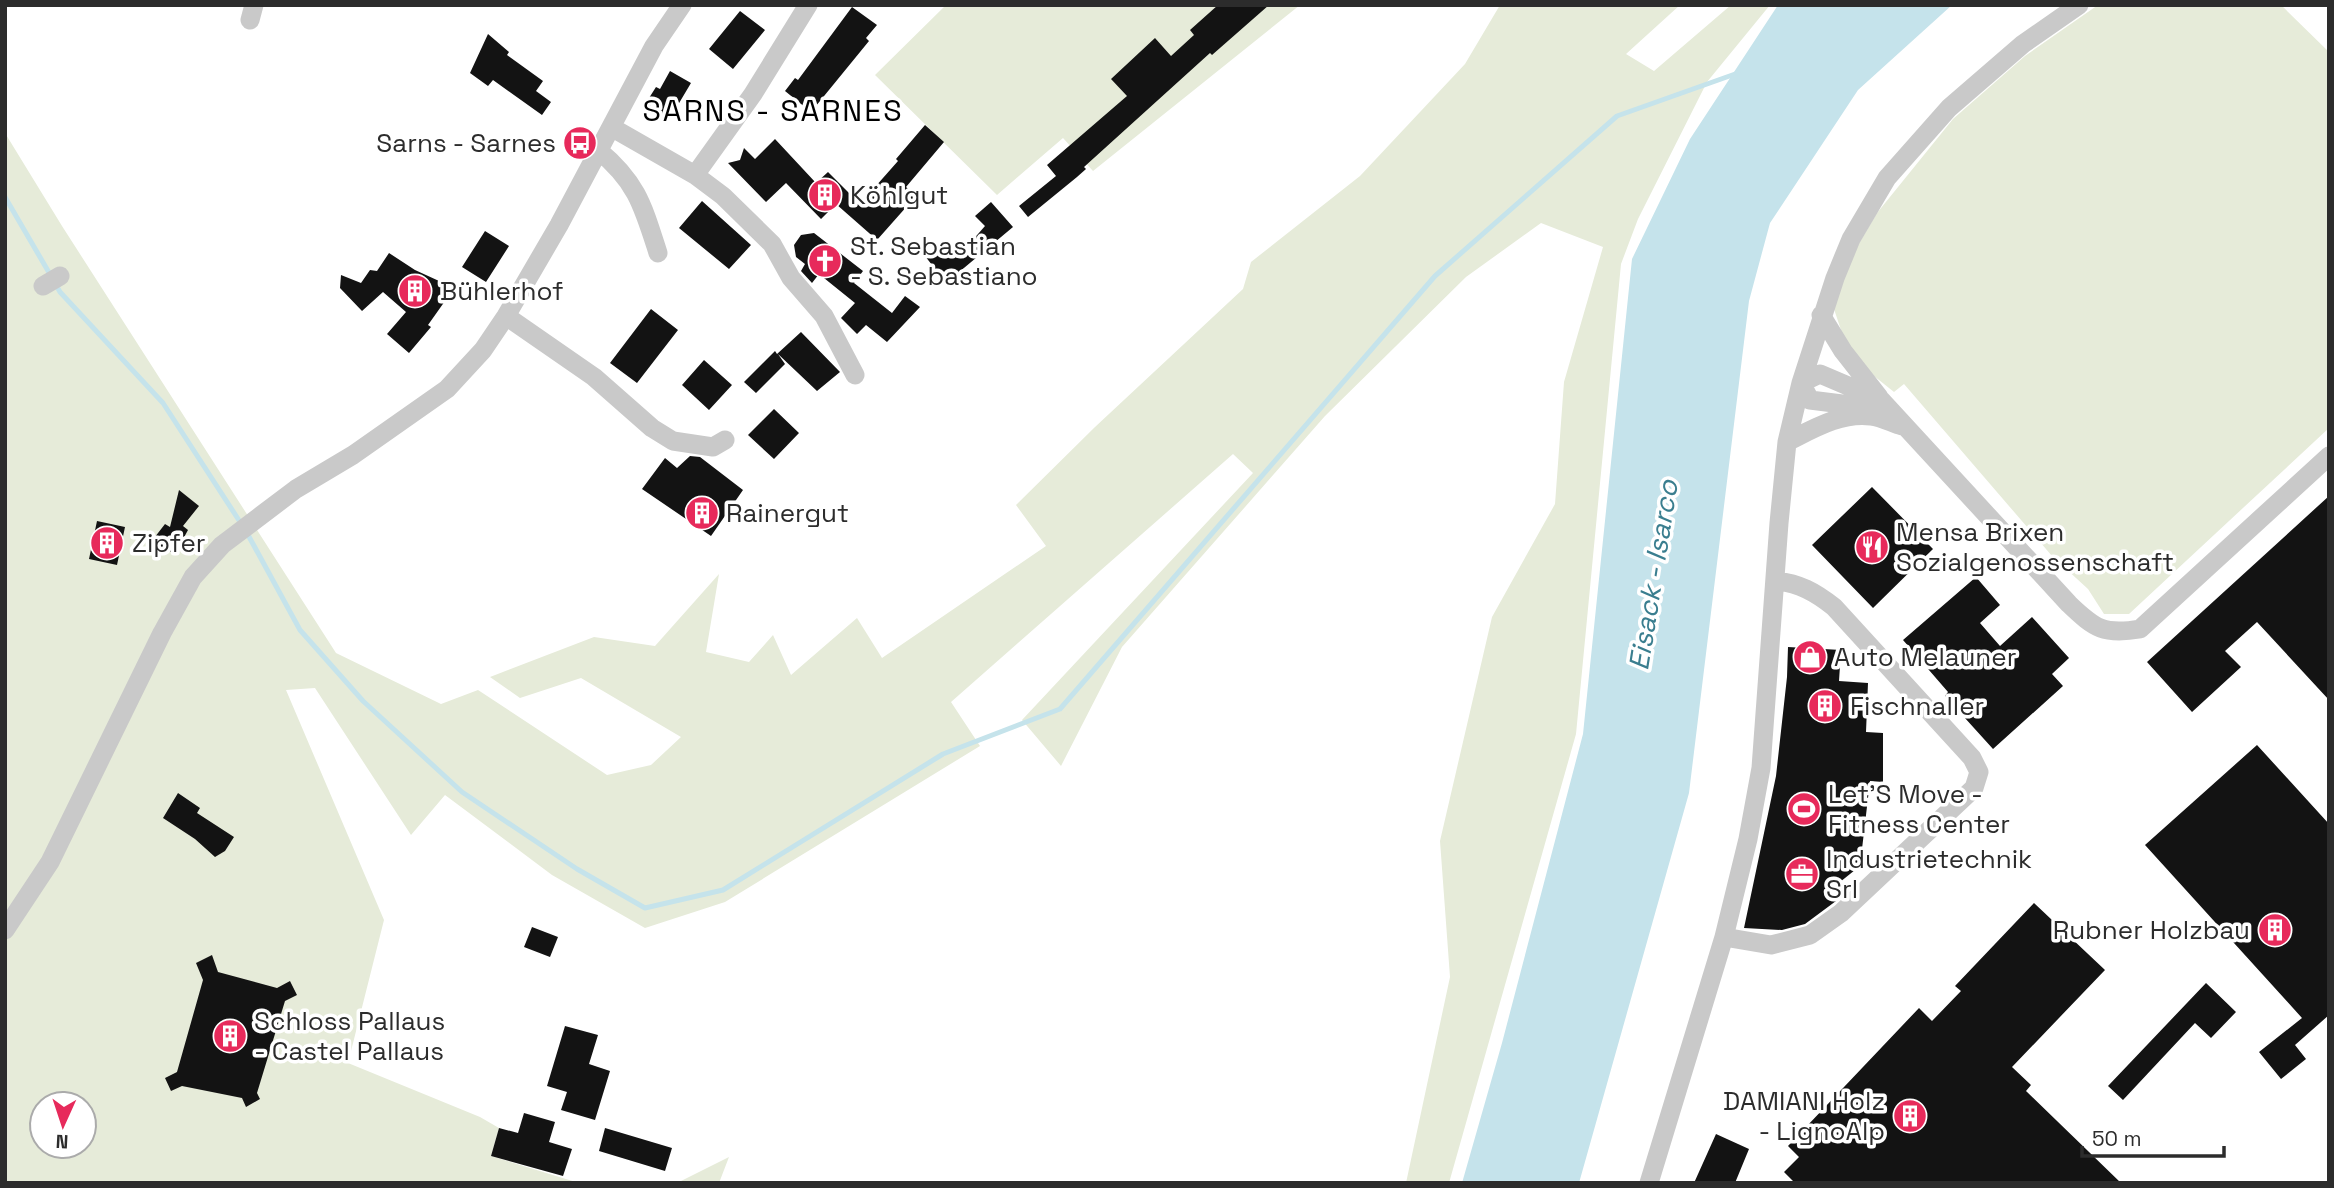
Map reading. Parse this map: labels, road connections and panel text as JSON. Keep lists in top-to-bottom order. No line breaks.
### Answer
{"districts":["SARNS - SARNES"],"water":["Eisack - Isarco"],"places":{"bus stop":["Sarns - Sarnes"],"building":["Köhlgut","Bühlerhof","Rainergut","Zipfer","Fischnaller","Rubner Holzbau","Schloss Pallaus - Castel Pallaus","DAMIANI Holz - LignoAlp"],"church":["St. Sebastian - S. Sebastiano"],"restaurant":["Mensa Brixen Sozialgenossenschaft"],"shop":["Auto Melauner"],"sports":["Let'S Move - Fitness Center"],"office":["Industrietechnik Srl"]},"scale_bar":"50 m","north":"bottom"}
